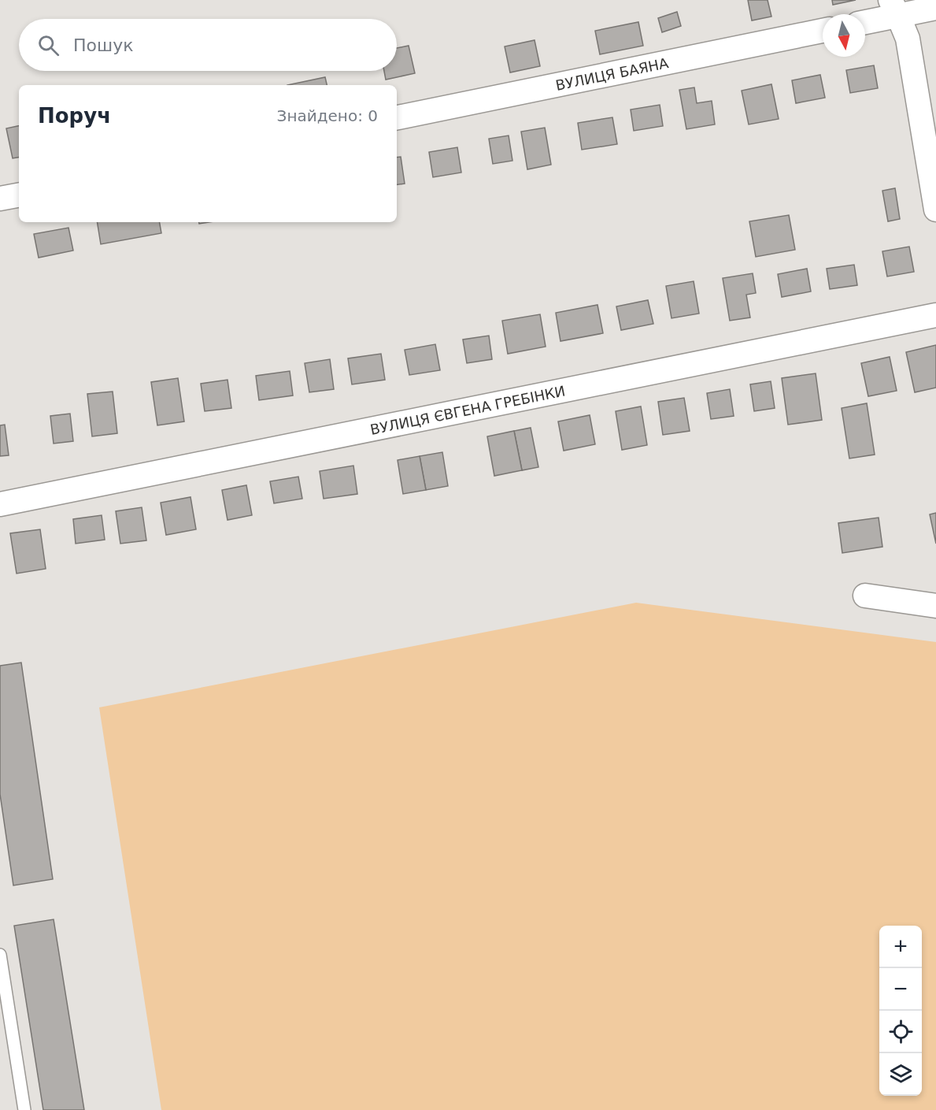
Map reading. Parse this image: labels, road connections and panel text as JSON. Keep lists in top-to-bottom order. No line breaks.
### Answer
{"streets":{"street":["ВУЛИЦЯ БАЯНА","ВУЛИЦЯ ЄВГЕНА ГРЕБІНКИ"]},"north":"bottom","page":{"search":"Пошук","heading":["Поруч","Знайдено: 0"],"map_buttons":["+","−"]}}
